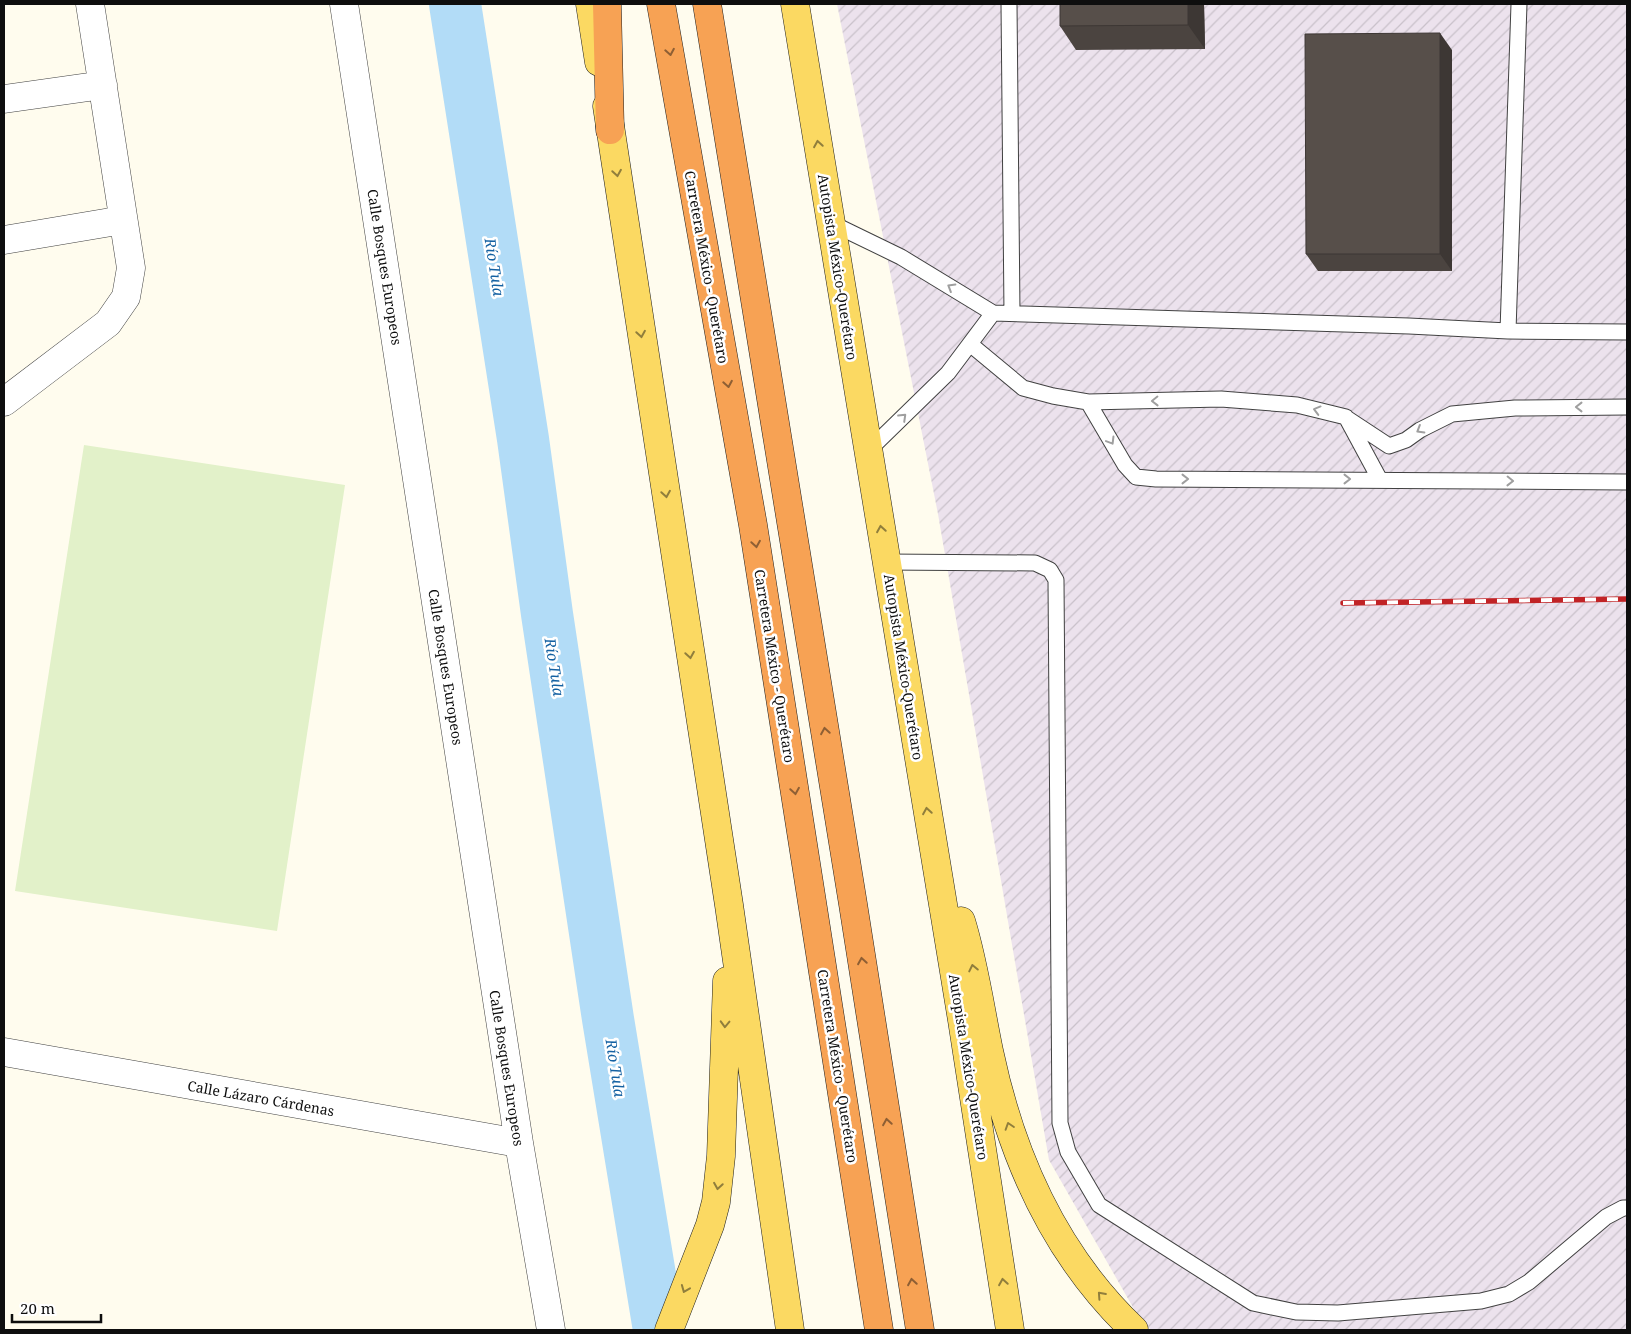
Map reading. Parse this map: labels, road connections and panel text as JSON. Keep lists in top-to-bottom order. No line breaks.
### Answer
{"streets":{"highway":["Carretera México - Querétaro"],"main road":["Autopista México-Querétaro"],"street":["Calle Bosques Europeos","Calle Lázaro Cárdenas"]},"crossings":[["Calle Bosques Europeos","Calle Lázaro Cárdenas"]],"water":["Río Tula"],"scale_bar":"20 m"}
